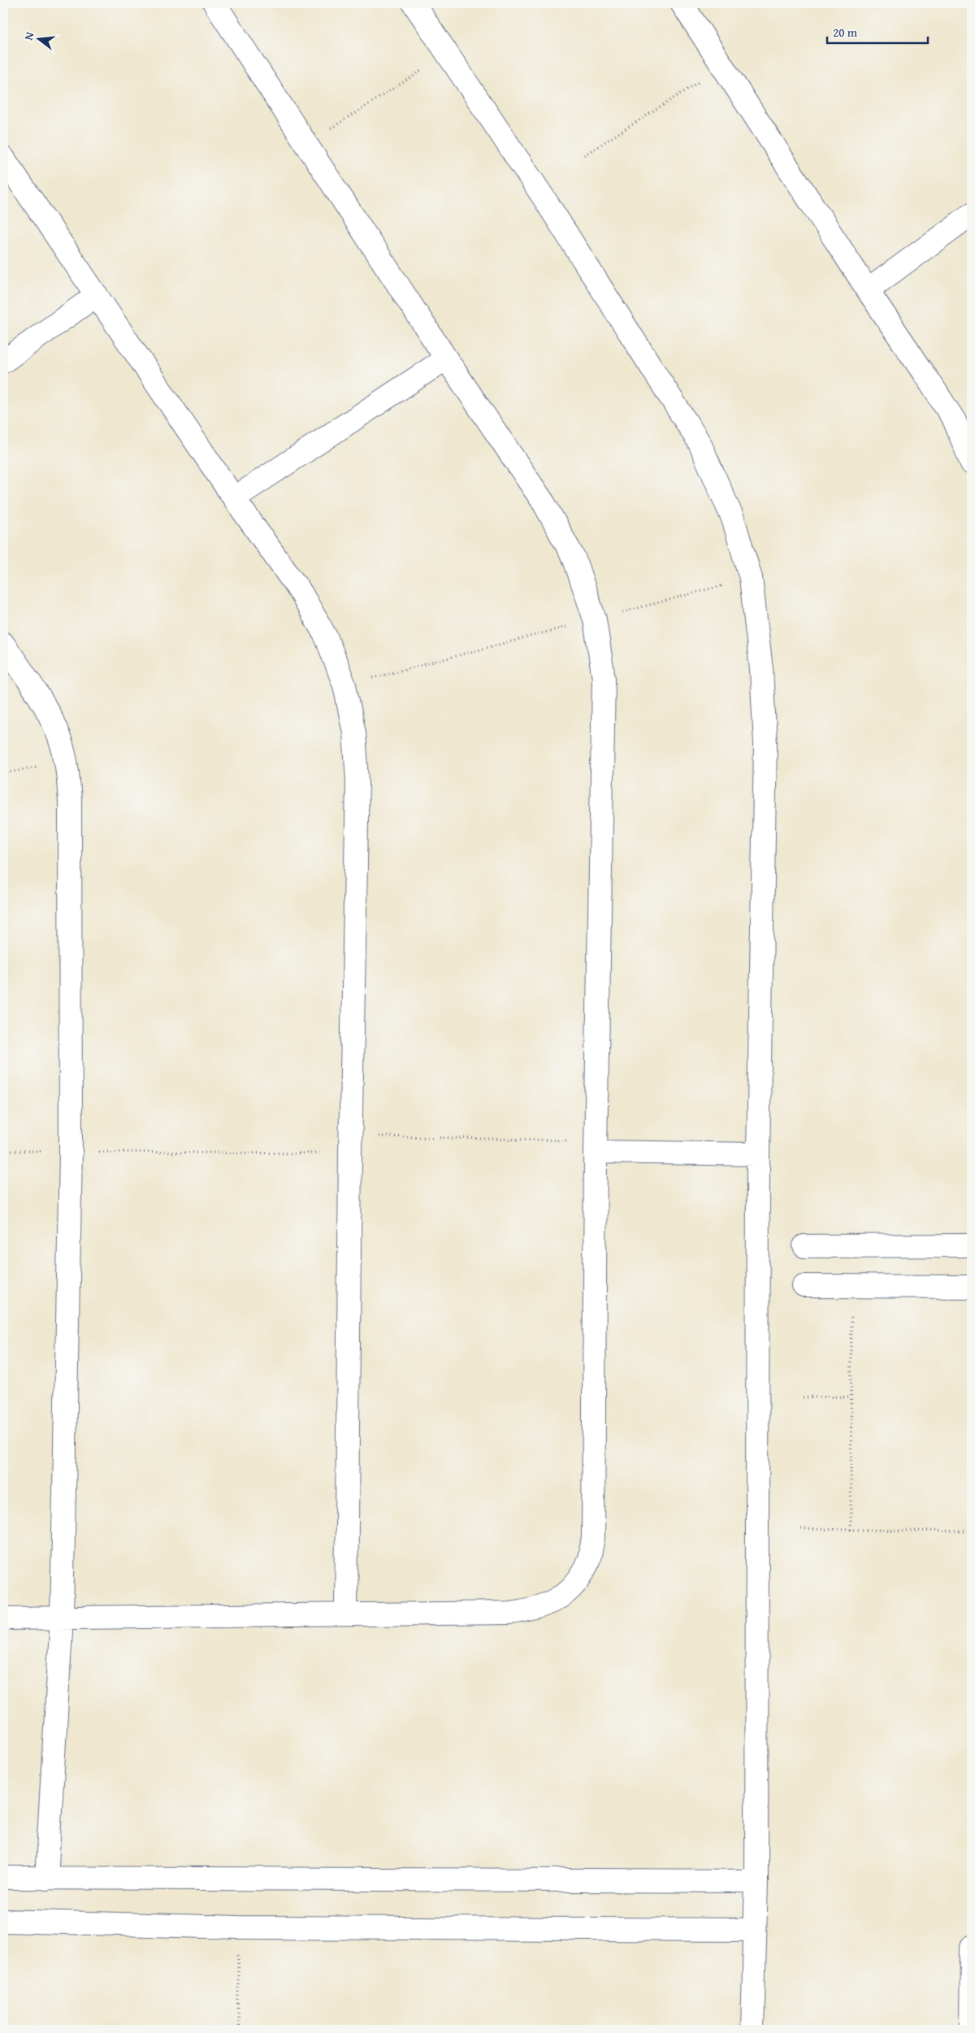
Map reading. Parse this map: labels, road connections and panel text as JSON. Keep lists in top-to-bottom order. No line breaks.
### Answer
{"scale_bar":"20 m","north":"left"}
